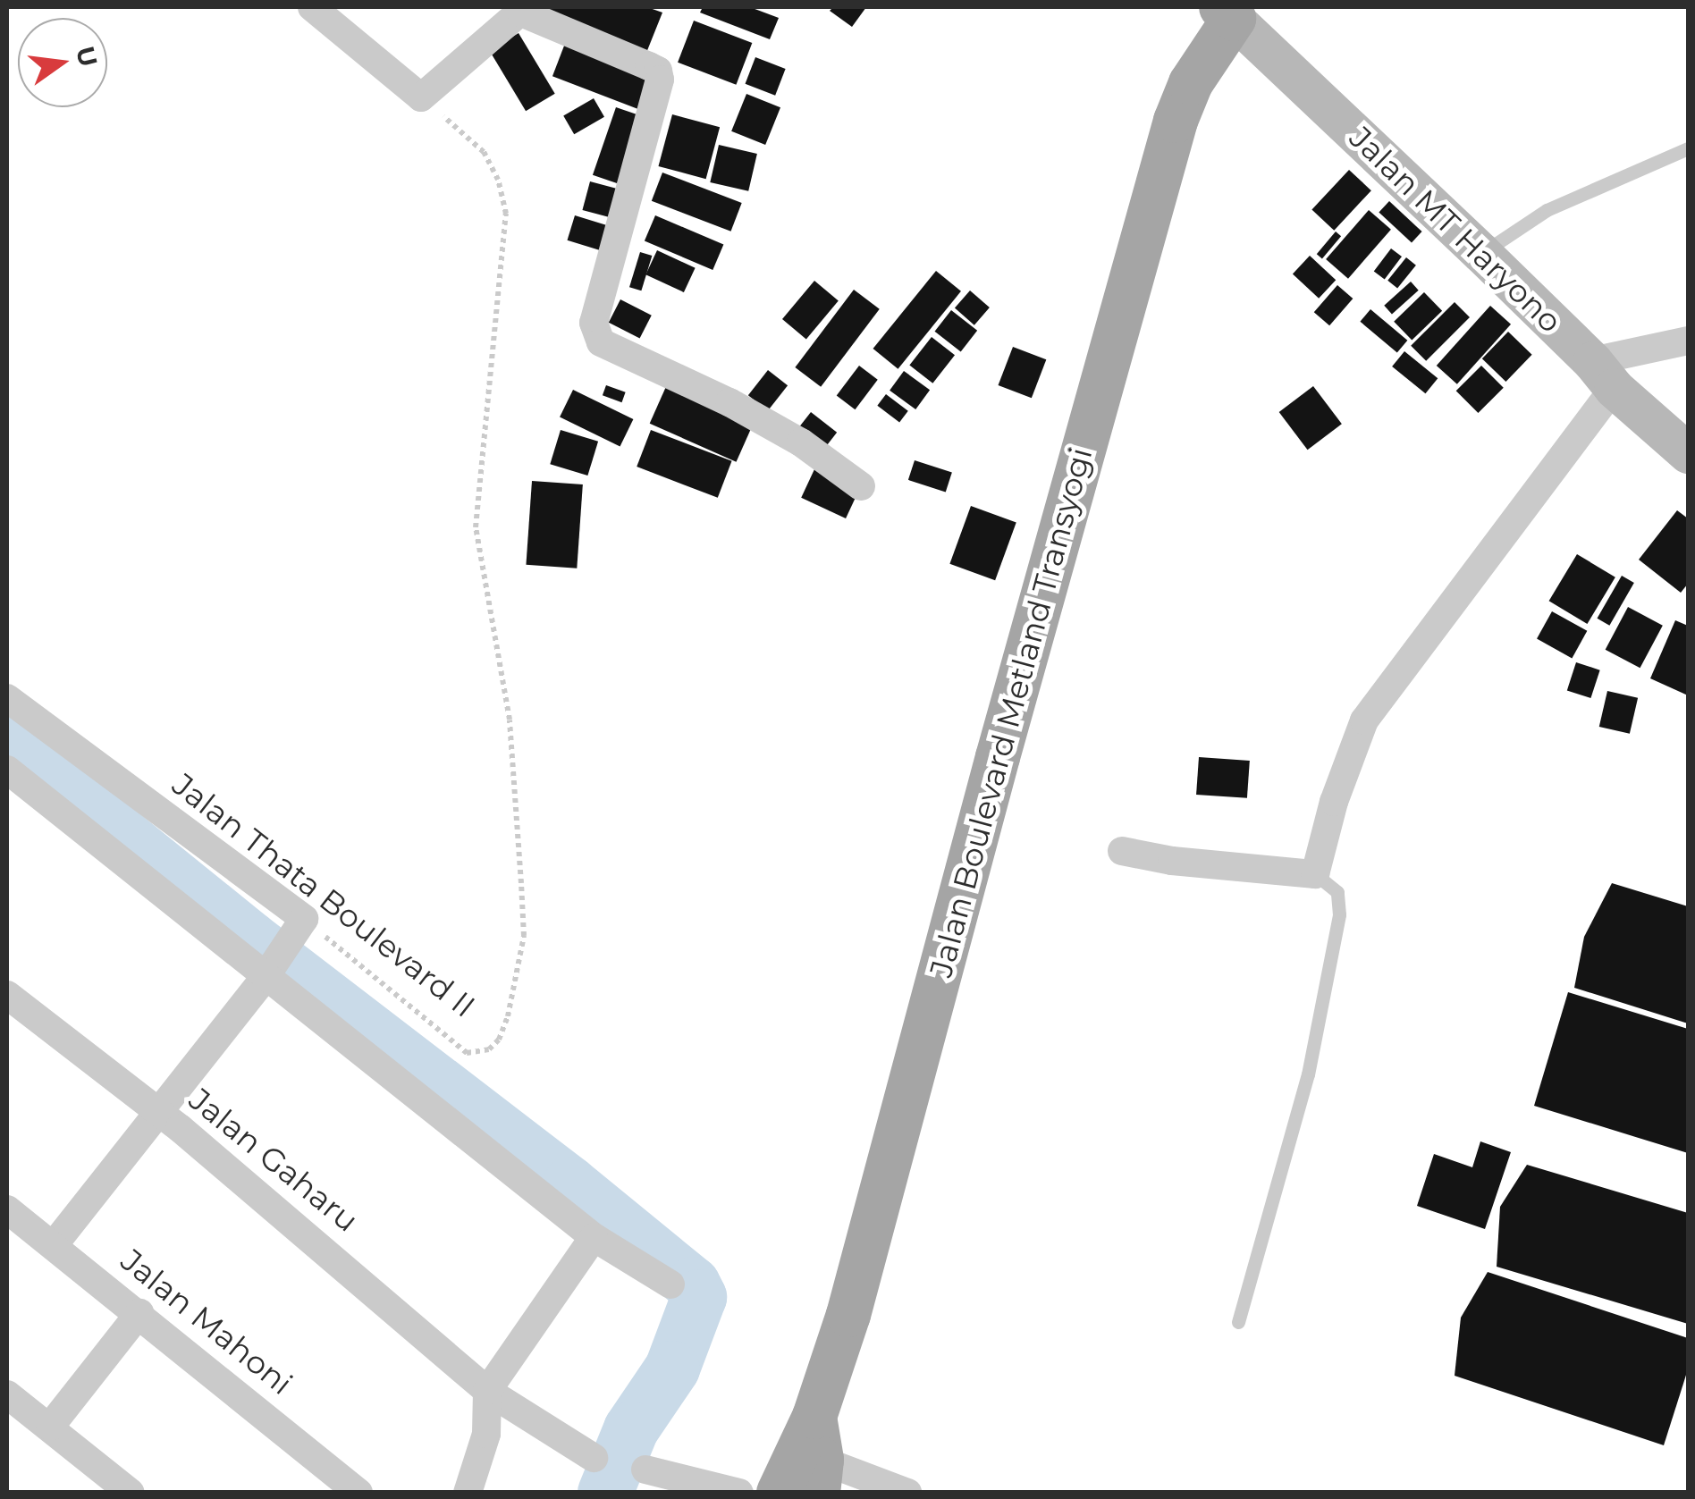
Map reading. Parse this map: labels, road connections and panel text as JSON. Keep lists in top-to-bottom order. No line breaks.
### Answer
{"streets":{"main road":["Jalan MT Haryono","Jalan Boulevard Metland Transyogi"],"street":["Jalan Thata Boulevard II","Jalan Gaharu","Jalan Mahoni"]},"crossings":[["Jalan MT Haryono","Jalan Boulevard Metland Transyogi"]],"north":"right"}
